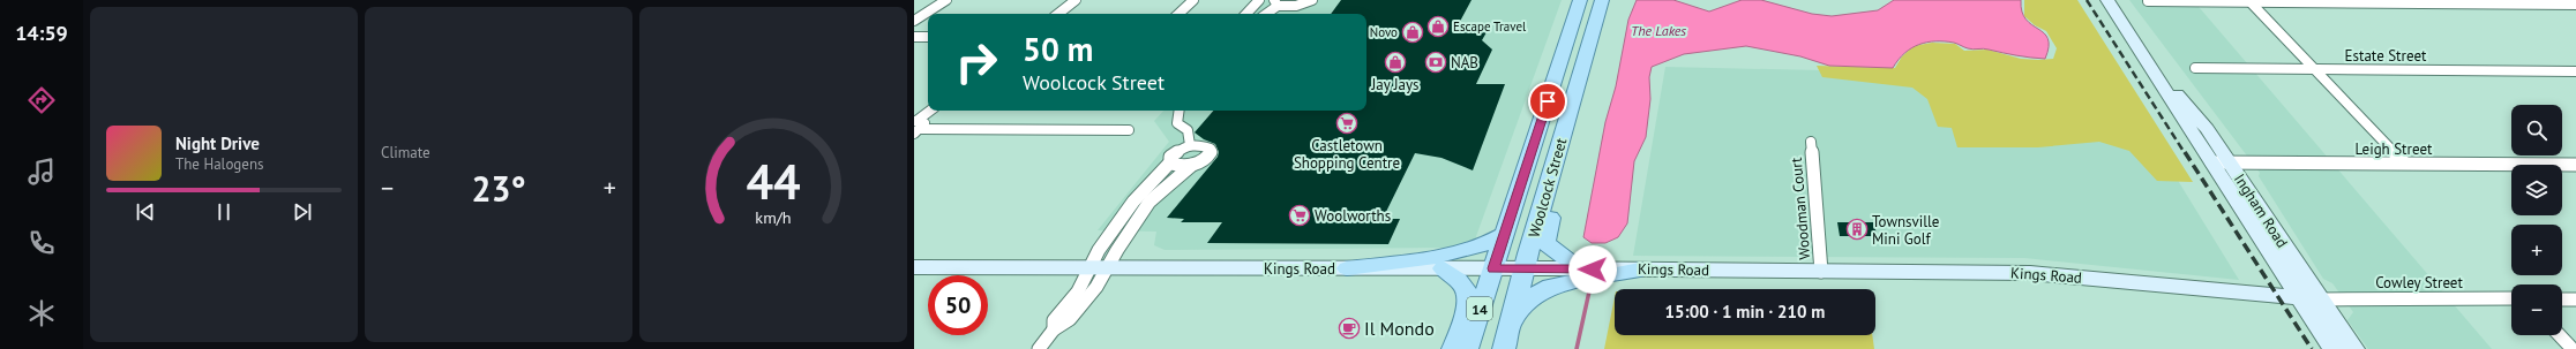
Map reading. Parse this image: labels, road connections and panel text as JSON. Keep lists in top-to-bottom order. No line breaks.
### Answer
{"streets":{"main road":["Woolcock Street","Ingham Road","Kings Road","14"],"street":["Estate Street","Leigh Street","Woodman Court","Cowley Street"]},"crossings":[["Leigh Street","Ingham Road"],["Woolcock Street","Kings Road"],["Woodman Court","Kings Road"],["Ingham Road","Kings Road"],["Ingham Road","Cowley Street"],["Kings Road","Cowley Street"]],"water":["The Lakes"],"places":{"shop":["Escape Travel","Novo","Jay Jays"],"bank":["NAB"],"supermarket":["Castletown Shopping Centre","Woolworths"],"building":["Townsville Mini Golf"],"cafe":["Il Mondo"]},"page":{"tabs":"14:59","tile":"Climate","turn":["50 m","Woolcock Street"],"map_buttons":["+","−"],"song":["Night Drive","The Halogens"],"heat":["−","23°","+"],"limit":"50","trip":"15:00 · 1 min · 210 m","gauge":["44","km/h"]}}
